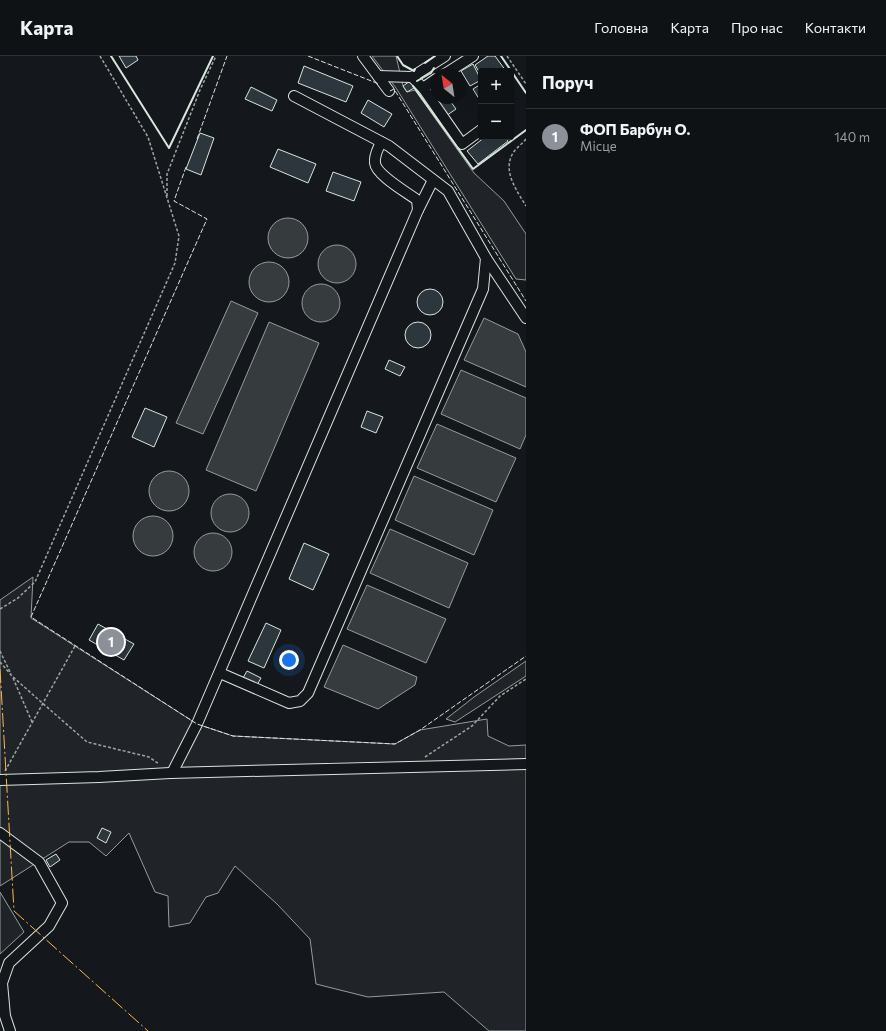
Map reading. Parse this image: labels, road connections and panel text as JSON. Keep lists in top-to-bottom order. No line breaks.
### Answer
{"north":"top left","page":{"header":"Карта","nav":["Головна","Карта","Про нас","Контакти"],"heading":"Поруч","map_buttons":["+","−"],"list":[{"mark":"1","name":"ФОП Барбун О.","note":"Місце","value":"140 m"}],"pins":"1"}}
